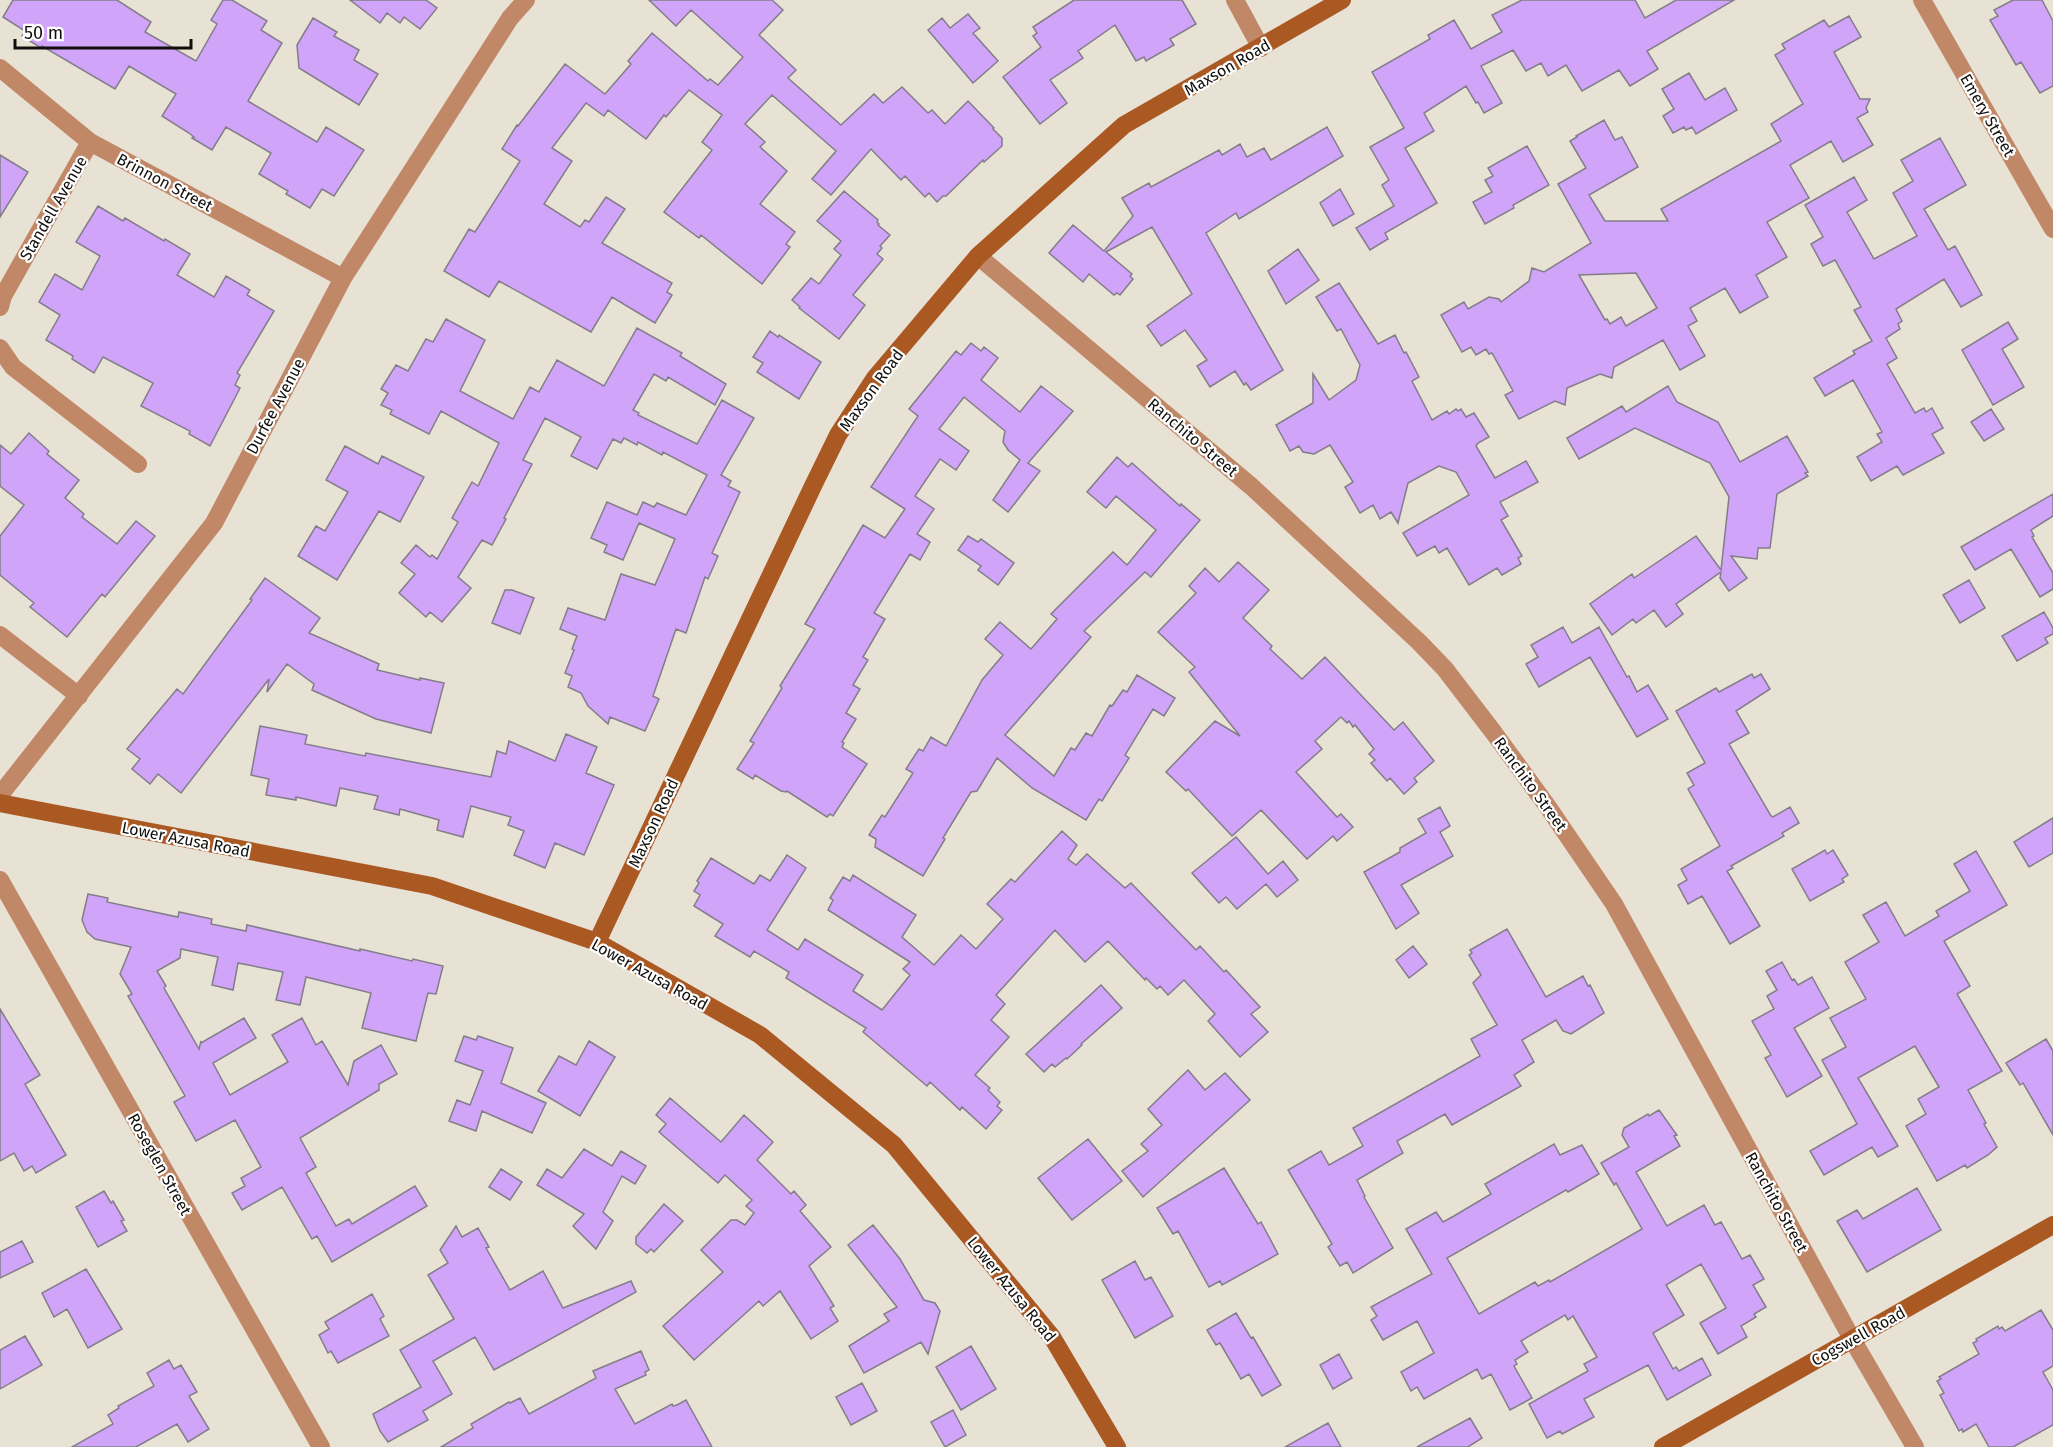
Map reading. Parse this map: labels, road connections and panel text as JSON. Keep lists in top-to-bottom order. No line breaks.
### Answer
{"streets":{"street":["Maxson Road","Emery Street","Brinnon Street","Standell Avenue","Durfee Avenue","Ranchito Street","Lower Azusa Road","Roseglen Street","Cogswell Road"]},"crossings":[["Maxson Road","Ranchito Street"],["Maxson Road","Lower Azusa Road"],["Brinnon Street","Standell Avenue"],["Brinnon Street","Durfee Avenue"],["Ranchito Street","Cogswell Road"]],"scale_bar":"50 m"}
